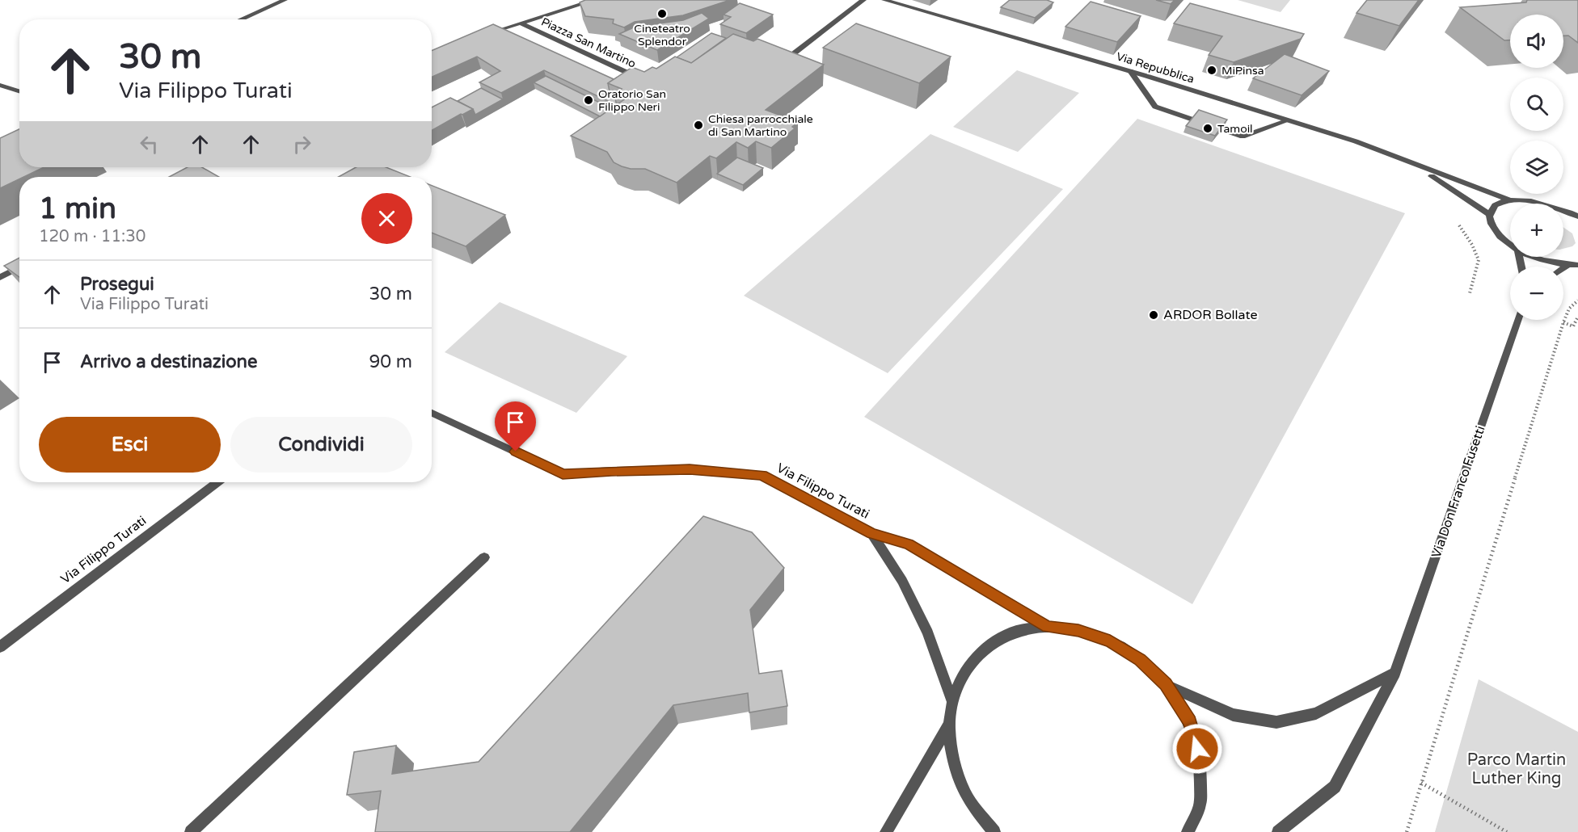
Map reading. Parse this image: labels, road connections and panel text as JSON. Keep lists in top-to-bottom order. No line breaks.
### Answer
{"streets":{"street":["Piazza San Martino","Via Repubblica","Via Filippo Turati","Via Don Franco Fusetti"]},"parks":["Parco Martin Luther King"],"places":["Cineteatro Splendor","MiPinsa","Oratorio San Filippo Neri","Chiesa parrocchiale di San Martino","Tamoil","ARDOR Bollate"],"page":{"map_buttons":["+","−"],"turn":["30 m","Via Filippo Turati"],"heading":["1 min","120 m · 11:30"],"list":[{"name":"Prosegui","note":"Via Filippo Turati","value":"30 m"},{"name":"Arrivo a destinazione","value":"90 m"}],"buttons":["Esci","Condividi"]}}
